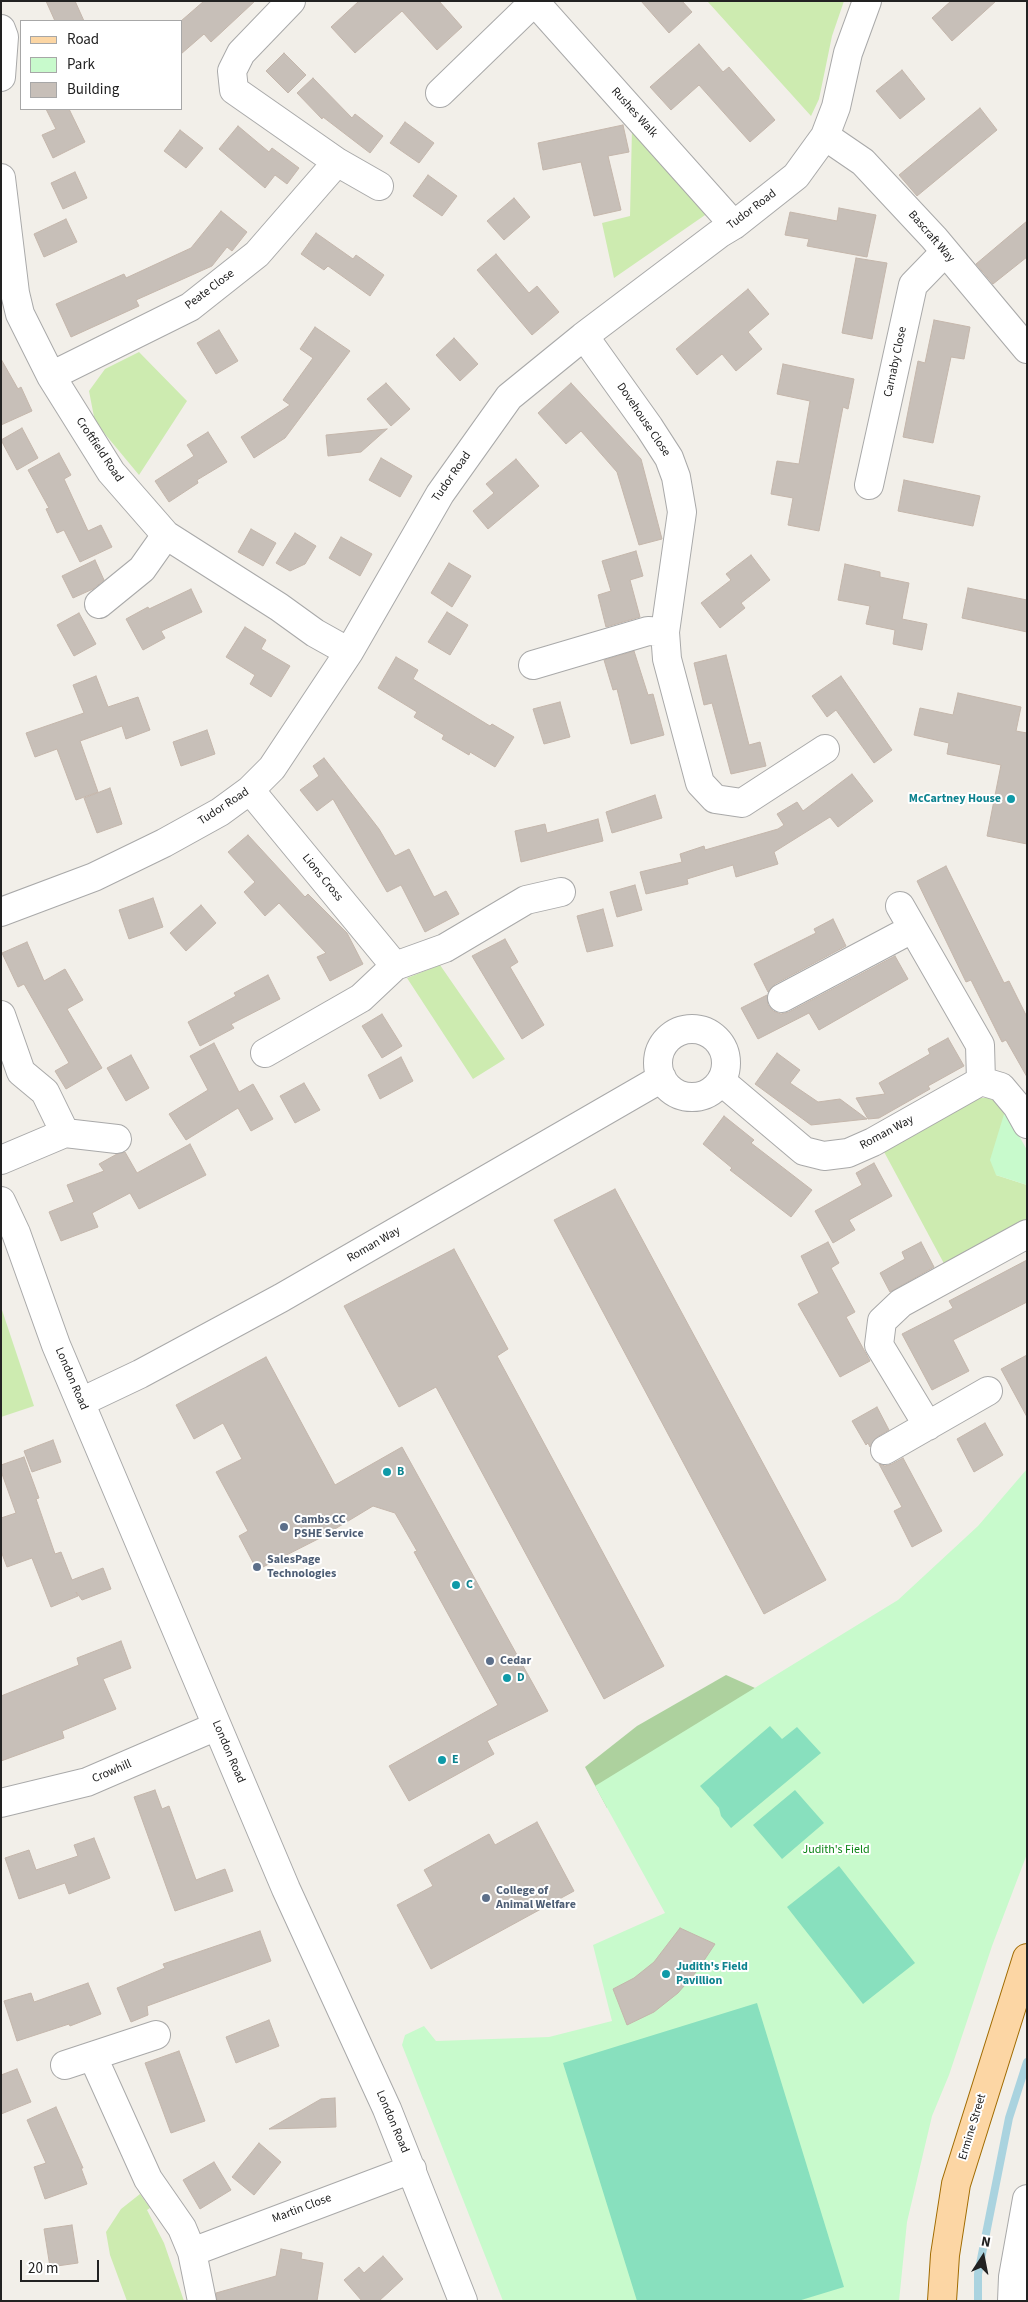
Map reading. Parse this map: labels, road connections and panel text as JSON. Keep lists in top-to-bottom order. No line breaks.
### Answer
{"streets":{"main road":["Ermine Street"],"street":["Rushes Walk","Tudor Road","Bascraft Way","Peate Close","Carnaby Close","Dovehouse Close","Croftfield Road","Lions Cross","Roman Way","London Road","Crowhill","Martin Close"]},"crossings":[["Rushes Walk","Tudor Road"],["Tudor Road","Bascraft Way"],["Tudor Road","Dovehouse Close"],["Tudor Road","Croftfield Road"],["Tudor Road","Lions Cross"],["Bascraft Way","Carnaby Close"],["Peate Close","Croftfield Road"],["Roman Way","London Road"],["London Road","Crowhill"],["London Road","Martin Close"]],"parks":["Judith's Field"],"places":["McCartney House","B","Cambs CC PSHE Service","SalesPage Technologies","C","Cedar","D","E","College of Animal Welfare","Judith's Field Pavillion"],"legend":["Road","Park","Building"],"scale_bar":"20 m","north":"top"}
